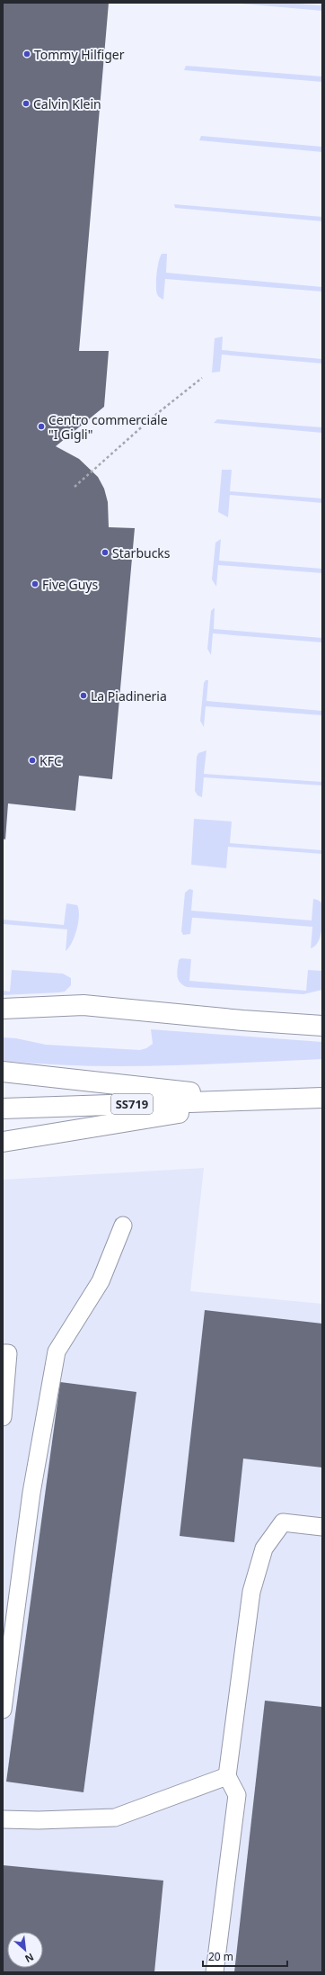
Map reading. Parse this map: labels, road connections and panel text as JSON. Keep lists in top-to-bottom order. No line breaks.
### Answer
{"streets":{"main road":["SS719"]},"places":["Tommy Hilfiger","Calvin Klein","Centro commerciale \"I Gigli\"","Starbucks","Five Guys","La Piadineria","KFC"],"scale_bar":"20 m","north":"bottom right"}
